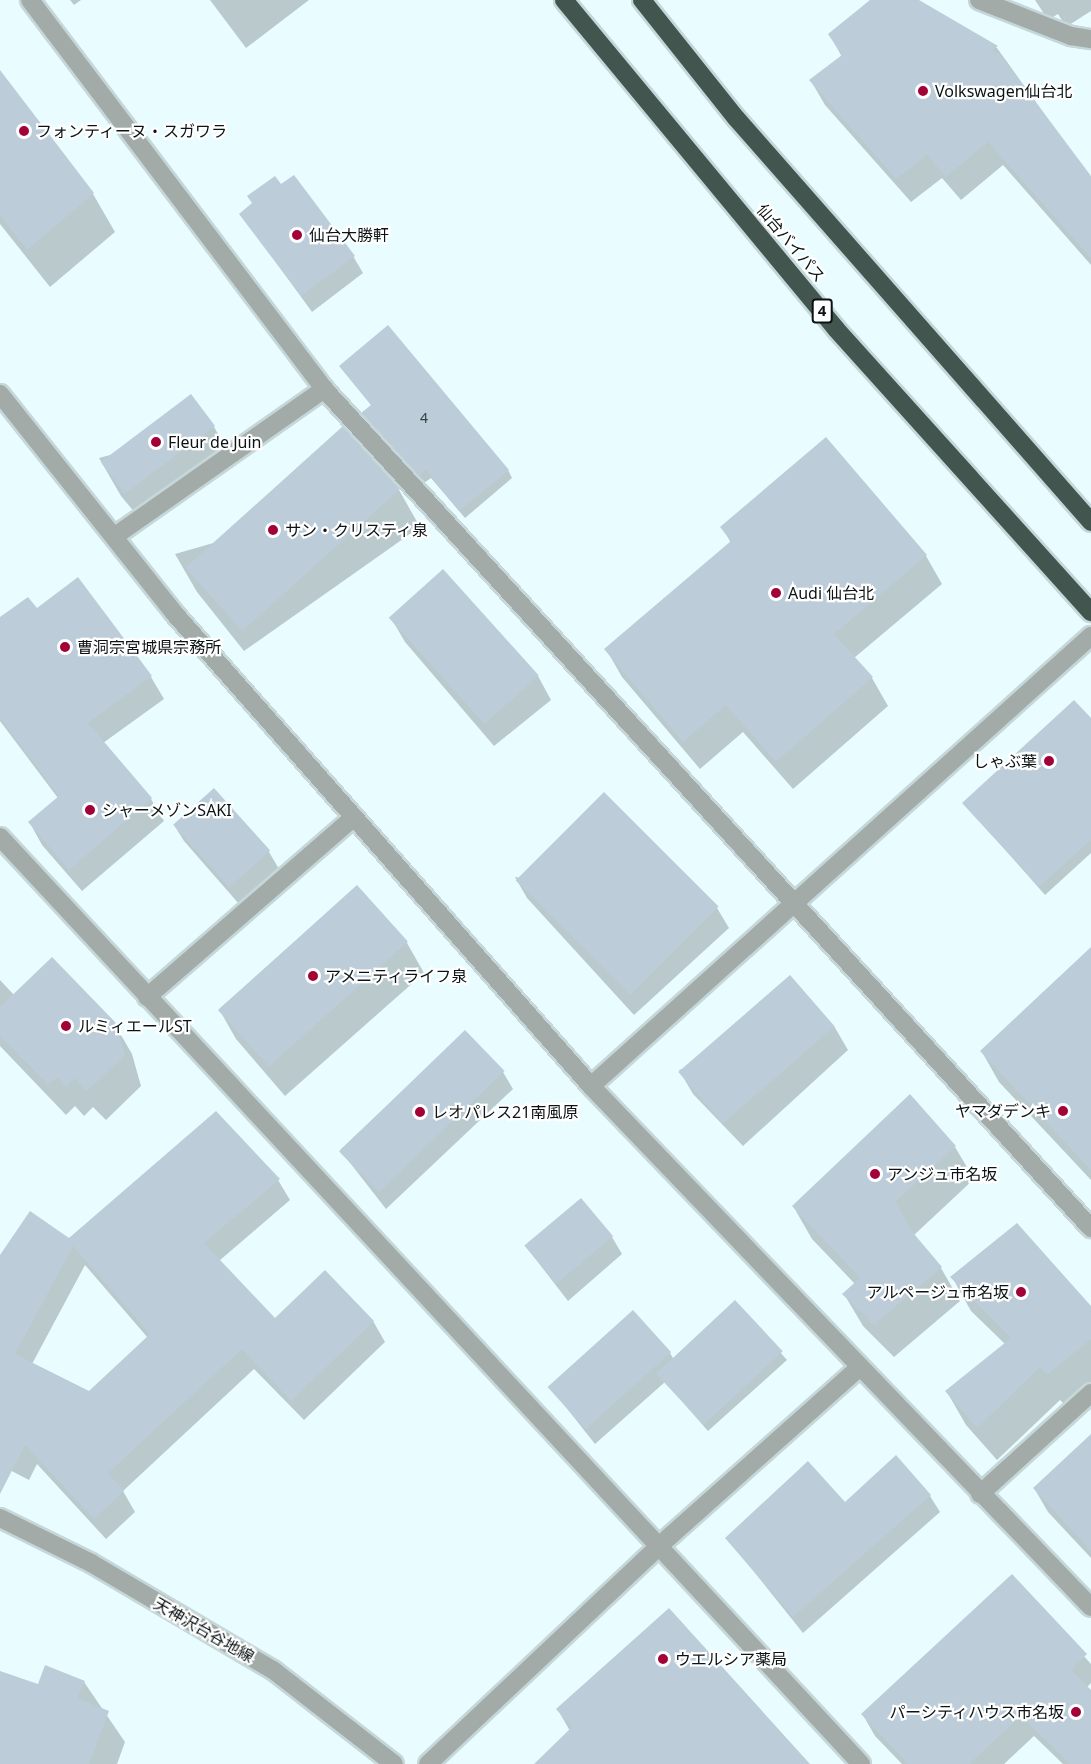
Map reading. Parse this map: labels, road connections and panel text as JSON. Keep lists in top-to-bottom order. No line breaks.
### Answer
{"streets":{"highway":["仙台バイパス","4"],"street":["天神沢台谷地線"]},"places":["Volkswagen仙台北","フォンティーヌ・スガワラ","仙台大勝軒","Fleur de Juin","サン・クリスティ泉","Audi 仙台北","曹洞宗宮城県宗務所","しゃぶ葉","シャーメゾンSAKI","アメニティライフ泉","ルミィエールST","ヤマダデンキ","レオパレス21南風原","アンジュ市名坂","アルページュ市名坂","ウエルシア薬局","パーシティハウス市名坂"],"house_numbers":["4"]}
